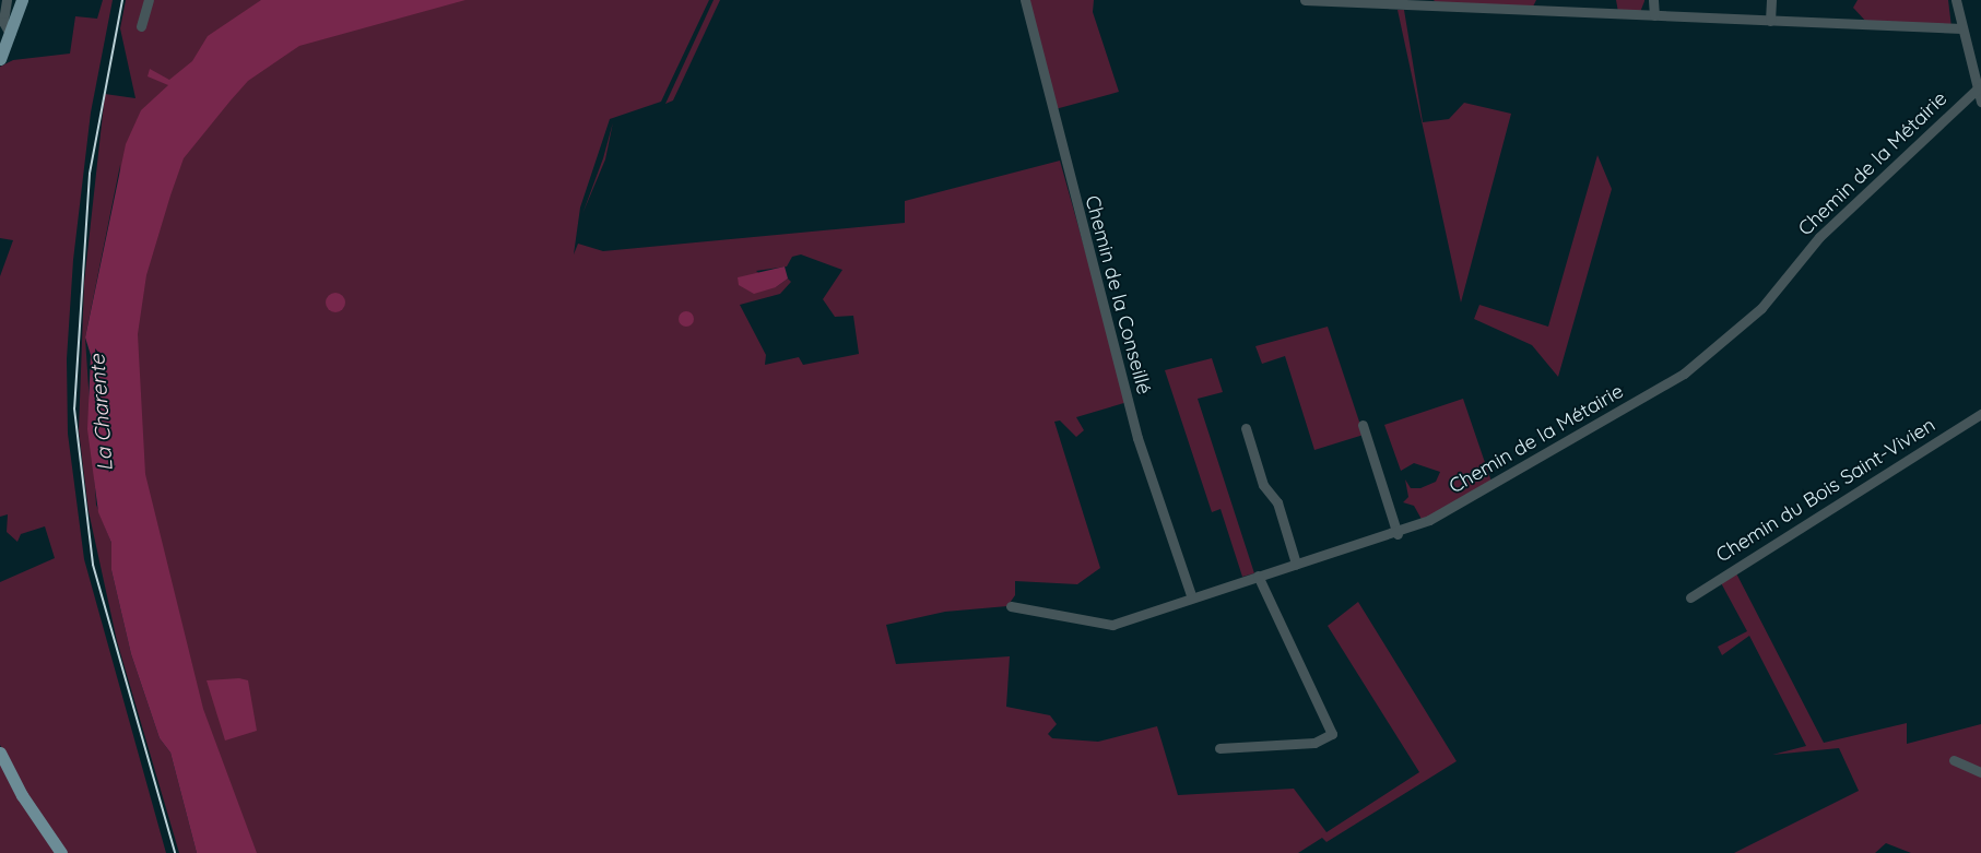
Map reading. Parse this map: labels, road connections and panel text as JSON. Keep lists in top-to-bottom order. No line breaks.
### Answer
{"streets":{"street":["Chemin de la Métairie","Chemin de la Conseillé","Chemin du Bois Saint-Vivien"]},"crossings":[["Chemin de la Métairie","Chemin de la Conseillé"]],"water":["La Charente"]}
